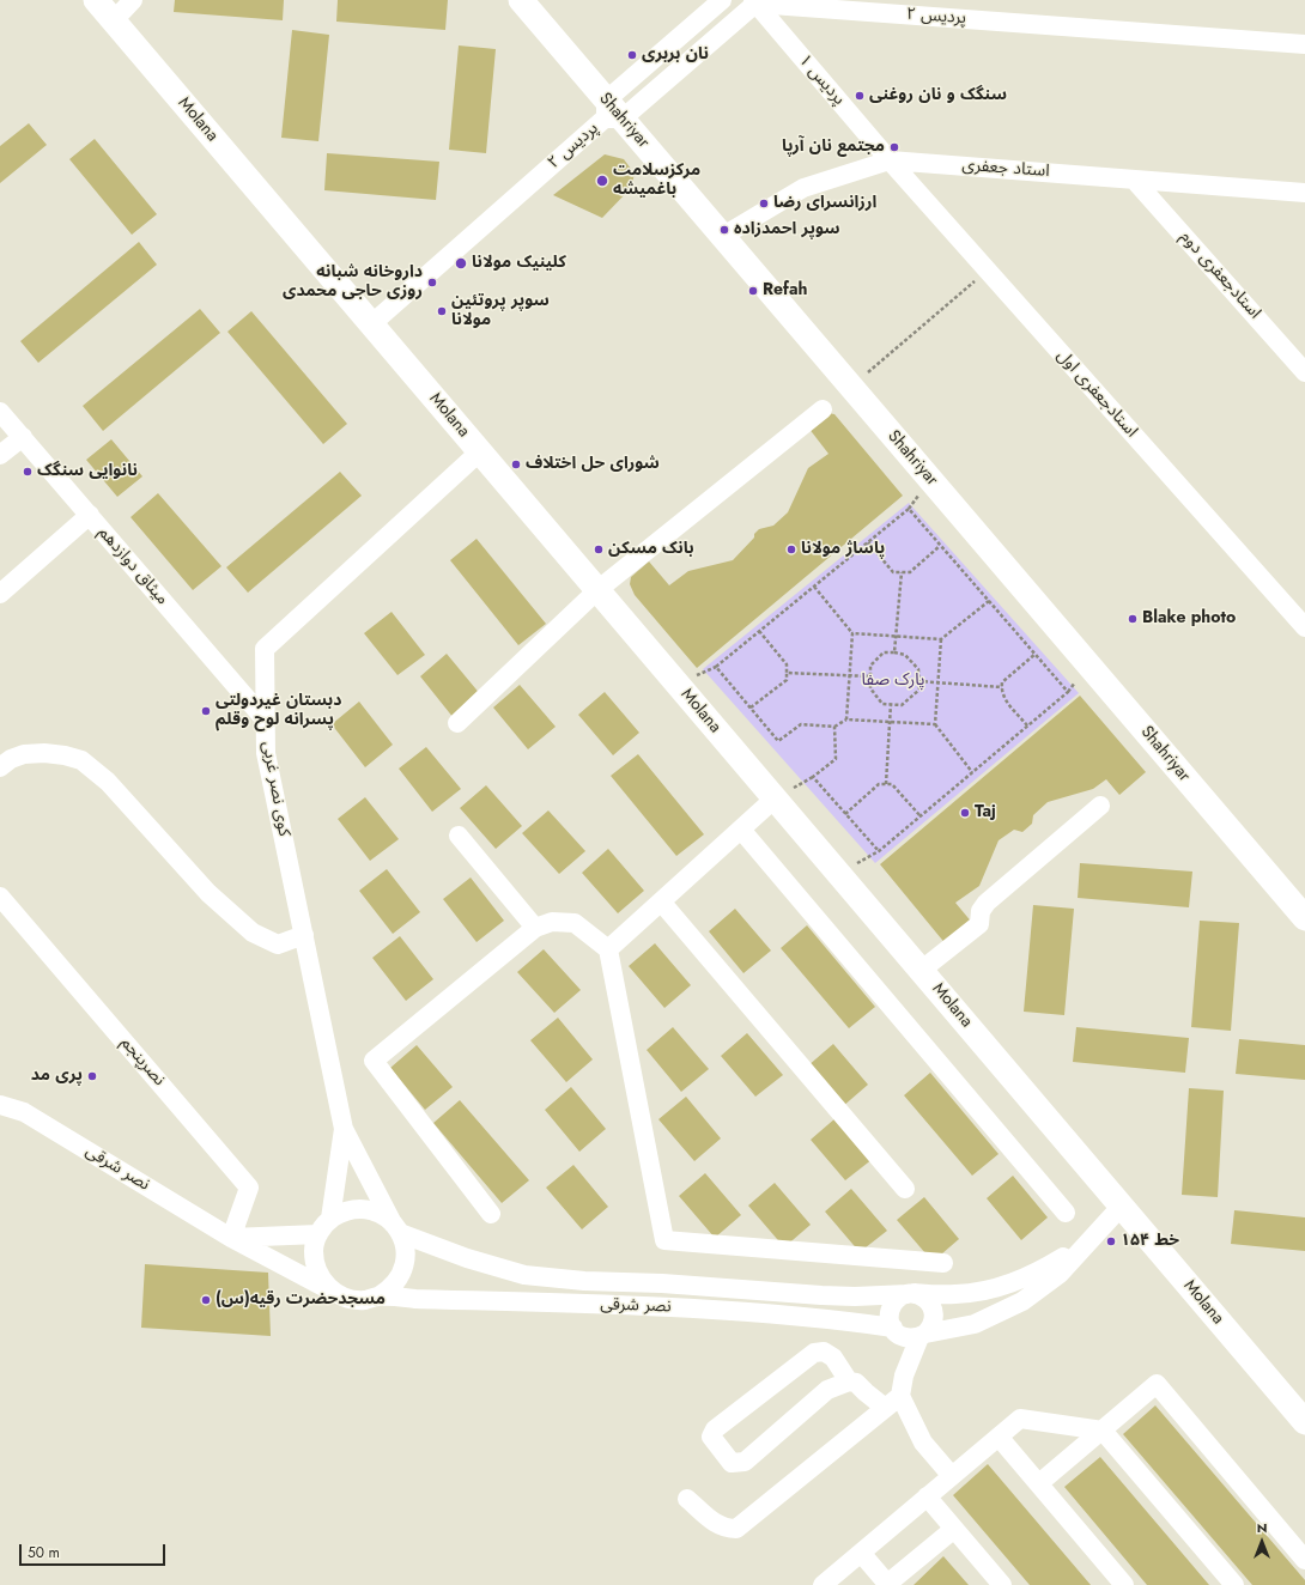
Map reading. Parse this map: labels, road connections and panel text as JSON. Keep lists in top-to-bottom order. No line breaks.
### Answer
{"streets":{"main road":["Molana","Shahriyar"],"street":["پردیس ۲","پردیس ۱","استاد جعفری","استادجعفری دوم","استادجعفری اول","میثاق دوازدهم","کوی نصر غربی","نصرپنجم","نصر شرقی"]},"crossings":[["پردیس ۲","پردیس ۱"],["پردیس ۲","Molana"],["پردیس ۲","Shahriyar"],["پردیس ۱","استاد جعفری"],["پردیس ۱","استادجعفری اول"],["Molana","کوی نصر غربی"],["Shahriyar","استاد جعفری"],["استاد جعفری","استادجعفری دوم"],["استاد جعفری","استادجعفری اول"],["میثاق دوازدهم","کوی نصر غربی"],["کوی نصر غربی","نصر شرقی"],["نصرپنجم","نصر شرقی"]],"parks":["پارک صفا"],"places":["نان بربری","سنگک و نان روغنی","مجتمع نان آرپا","مرکزسلامت باغمیشه","ارزانسرای رضا","سوپر احمدزاده","کلینیک مولانا","داروخانه شبانه روزی حاجی محمدی","Refah","سوپر پروتئین مولانا","شورای حل اختلاف","نانوایی سنگک","بانک مسکن","پاساژ مولانا","Blake photo","دبستان غیردولتی پسرانه لوح وقلم","Taj","پری مد","خط ۱۵۴","مسجدحضرت رقیه(س)"],"scale_bar":"50 m","north":"top"}
